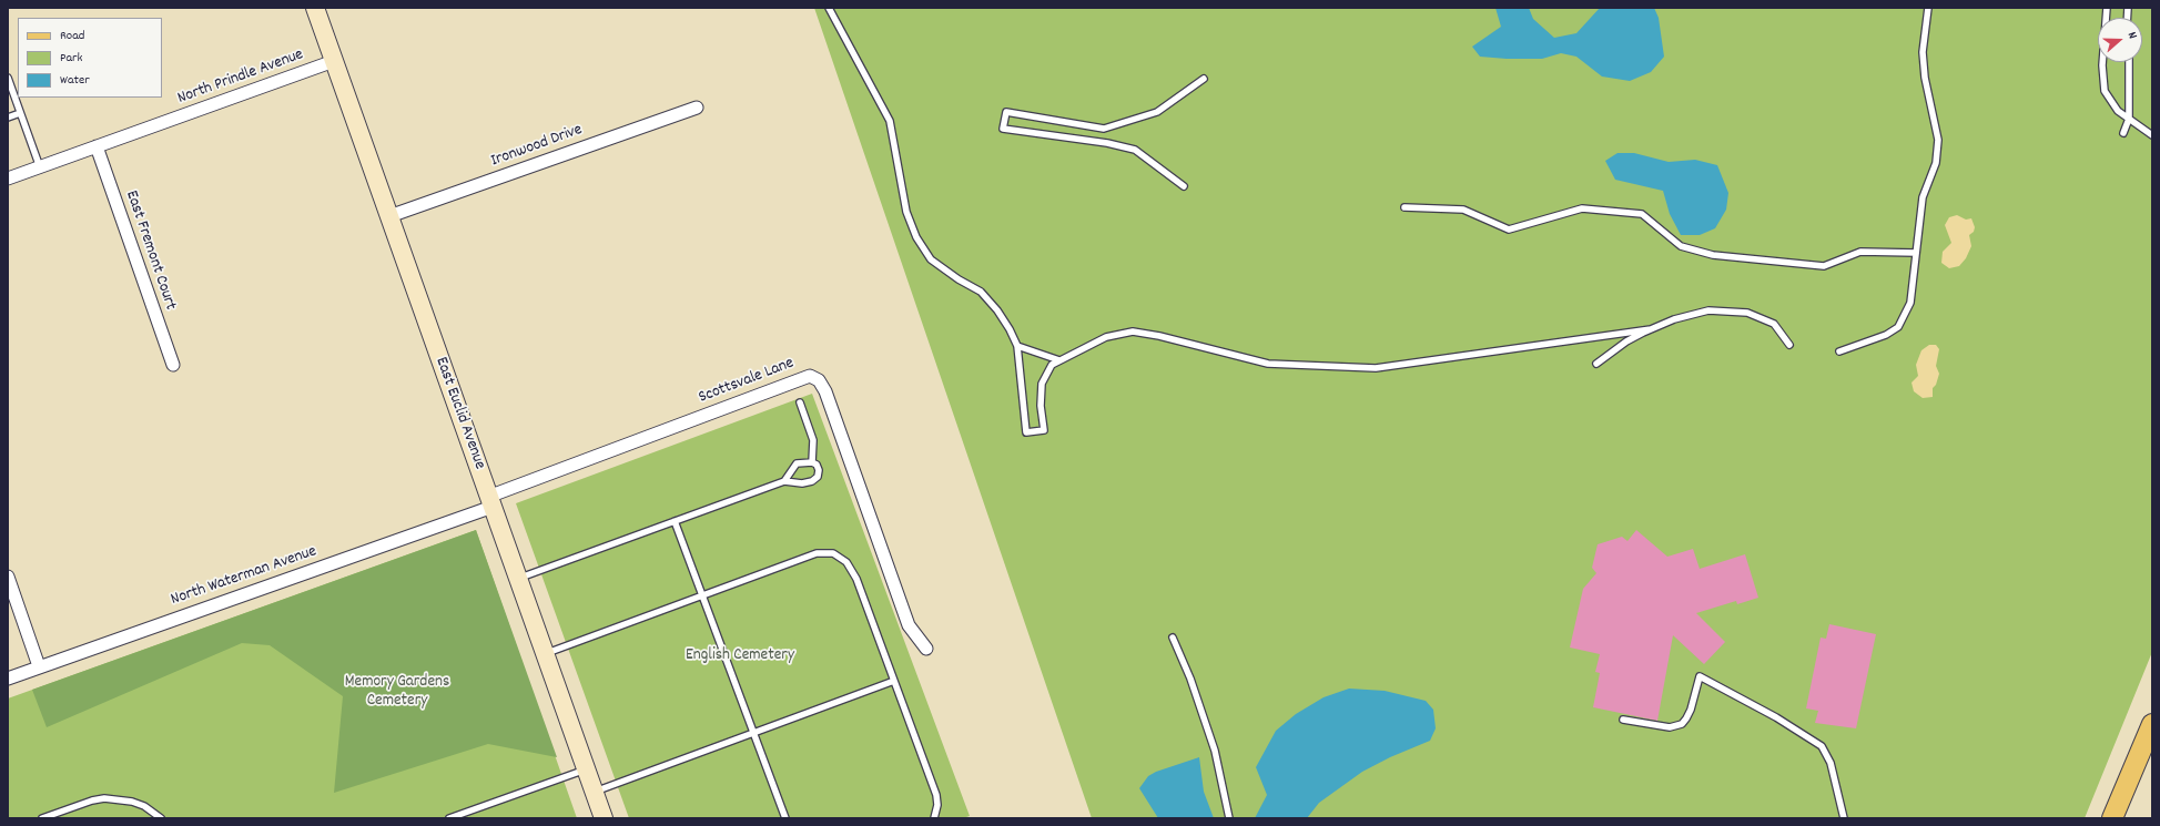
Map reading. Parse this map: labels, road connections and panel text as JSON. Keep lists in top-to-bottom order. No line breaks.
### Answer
{"streets":{"main road":["East Euclid Avenue"],"street":["North Prindle Avenue","Ironwood Drive","East Fremont Court","Scottsvale Lane","North Waterman Avenue"]},"crossings":[["North Prindle Avenue","East Fremont Court"],["North Prindle Avenue","East Euclid Avenue"],["Ironwood Drive","East Euclid Avenue"],["Scottsvale Lane","East Euclid Avenue"],["Scottsvale Lane","North Waterman Avenue"],["East Euclid Avenue","North Waterman Avenue"]],"parks":["English Cemetery","Memory Gardens Cemetery"],"legend":["Road","Park","Water"],"north":"right"}
